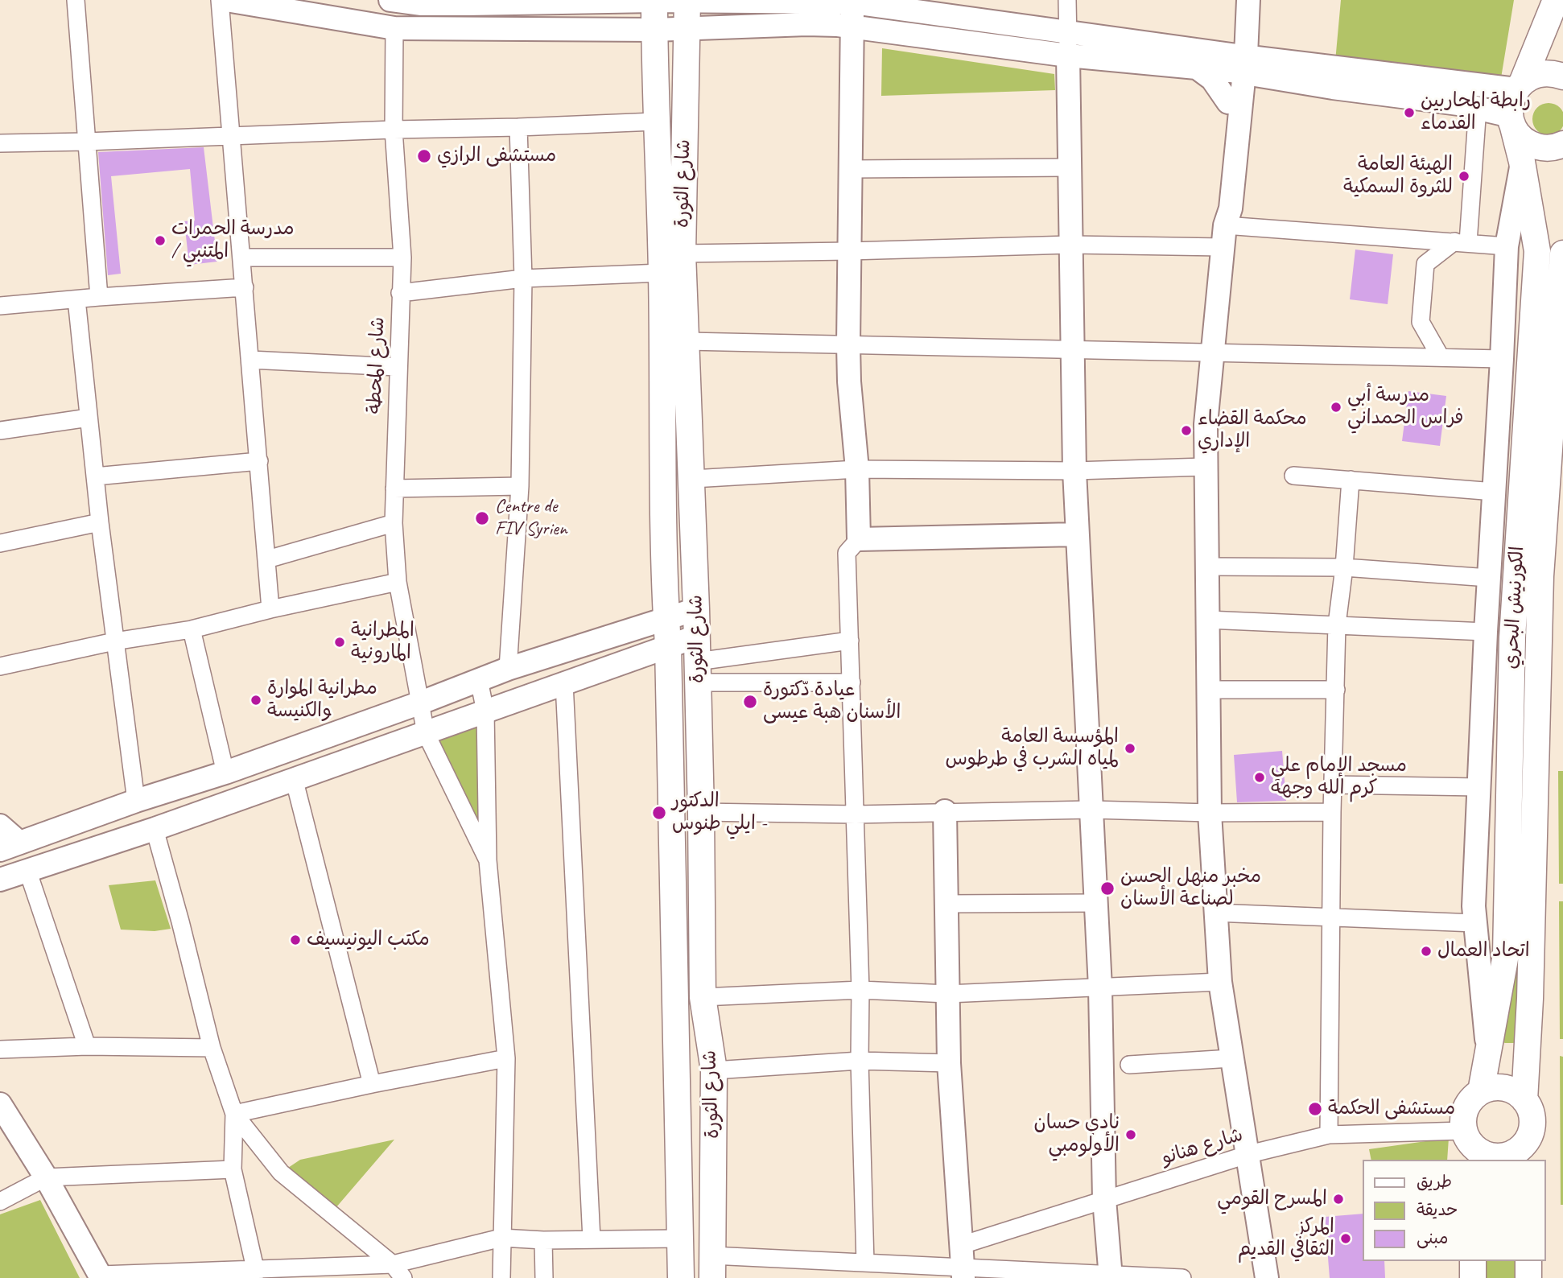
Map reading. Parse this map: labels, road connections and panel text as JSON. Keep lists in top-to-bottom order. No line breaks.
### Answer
{"streets":{"main road":["شارع الثورة","الكورنيش البحري"],"street":["شارع المحطة","شارع هنانو"]},"crossings":[["الكورنيش البحري","شارع هنانو"]],"places":["رابطة المحاربين القدماء","مستشفى الرازي","الهيئة العامة للثروة السمكية","مدرسة الحمرات / المتنبي","مدرسة أبي فراس الحمداني","محكمة القضاء الإداري","Centre de FIV Syrien","المطرانية المارونية","مطرانية الموارة والكنيسة","عيادة دّكتورة الأسنان هبة عيسى","المؤسسة العامة لمياه الشرب في طرطوس","مسجد الإمام علي كرم الله وجهه","الدكتور ايلي طنوس -","مخبر منهل الحسن لصناعة الأسنان","مكتب اليونيسيف","اتحاد العمال","مستشفى الحكمة","نادي حسان الأولومبي","المسرح القومي","المركز الثقافي القديم"],"legend":["طريق","حديقة","مبنى"]}
